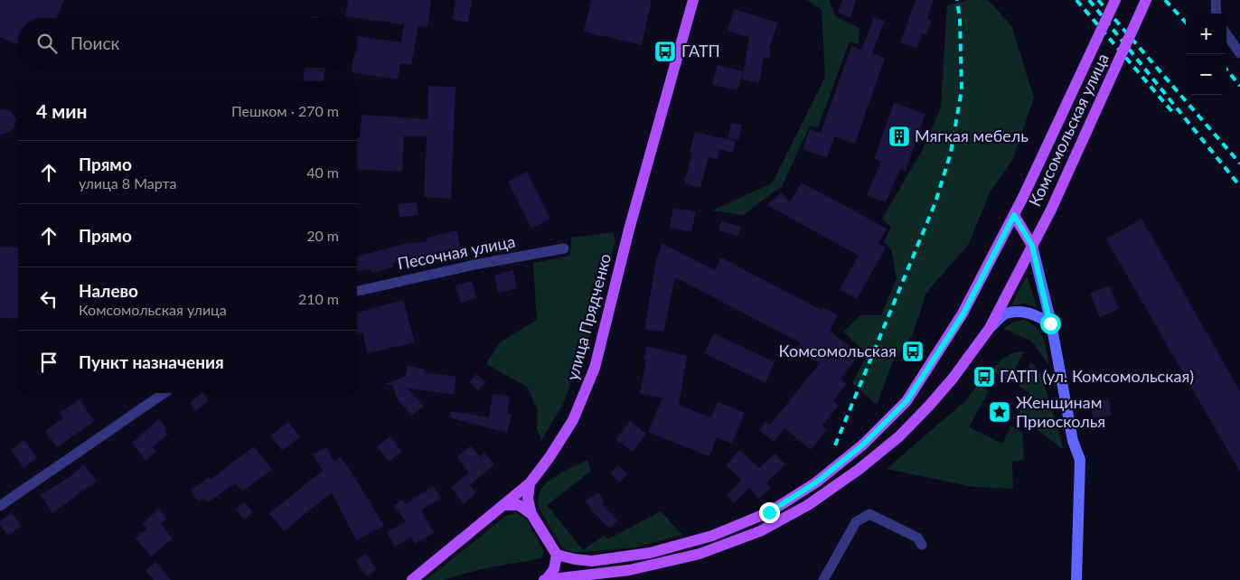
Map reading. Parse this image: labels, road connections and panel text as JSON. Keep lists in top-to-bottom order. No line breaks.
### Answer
{"streets":{"main road":["Комсомольская улица","улица Прядченко"],"street":["Песочная улица"]},"places":{"bus stop":["ГАТП","Комсомольская","ГАТП (ул. Комсомольская)"],"building":["Мягкая мебель"],"place":["Женщинам Приосколья"]},"page":{"map_buttons":["+","−"],"search":"Поиск","heading":["4 мин","Пешком · 270 m"],"list":[["Прямо","улица 8 Марта","40 m"],["Прямо","20 m"],["Налево","Комсомольская улица","210 m"],"Пункт назначения"]}}
